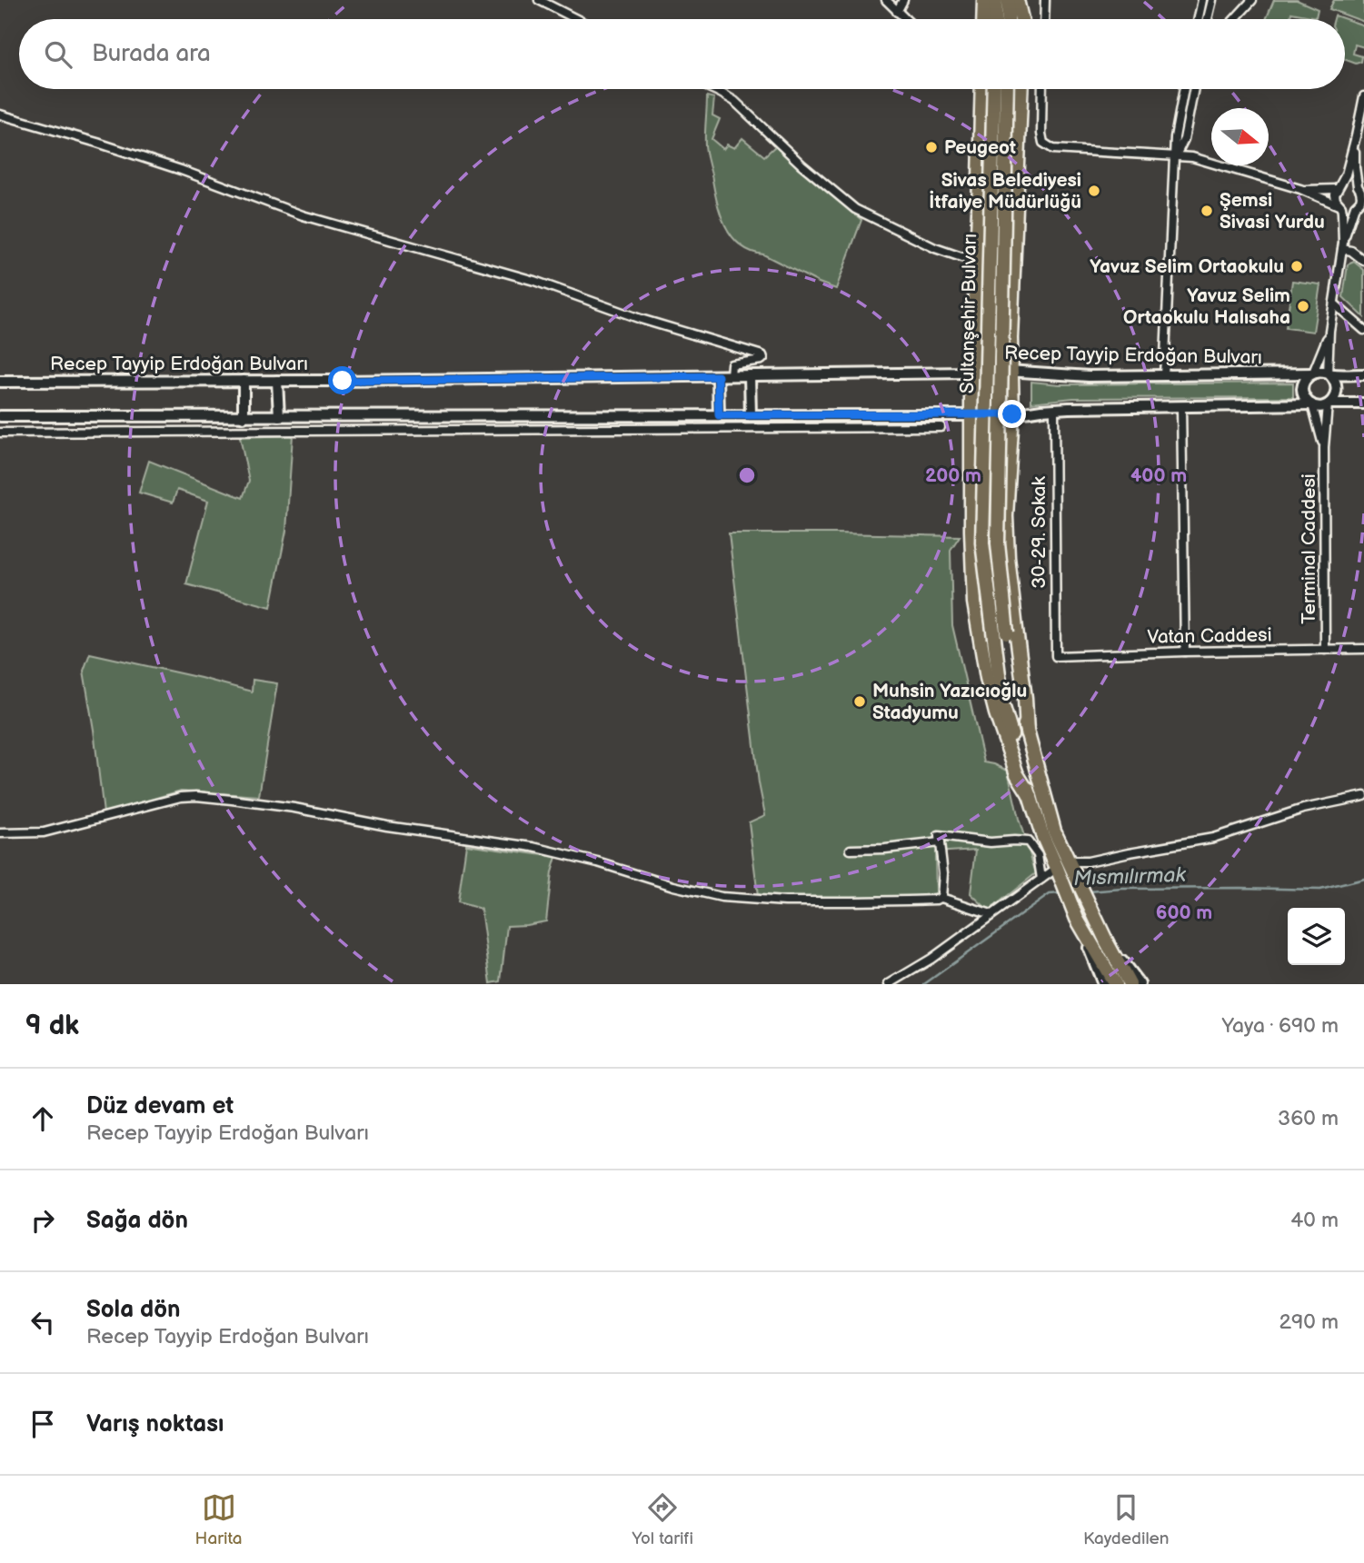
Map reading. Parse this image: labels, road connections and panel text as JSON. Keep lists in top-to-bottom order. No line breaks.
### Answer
{"streets":{"highway":["Sultanşehir Bulvarı"],"street":["Recep Tayyip Erdoğan Bulvarı","30-29. Sokak","Terminal Caddesi","Vatan Caddesi"]},"crossings":[["Recep Tayyip Erdoğan Bulvarı","Terminal Caddesi"],["30-29. Sokak","Vatan Caddesi"],["Terminal Caddesi","Vatan Caddesi"]],"water":["Mısmılırmak"],"places":["Peugeot","Sivas Belediyesi İtfaiye Müdürlüğü","Şemsi Sivasi Yurdu","Yavuz Selim Ortaokulu","Yavuz Selim Ortaokulu Halısaha","Muhsin Yazıcıoğlu Stadyumu"],"north":"right","page":{"search":"Burada ara","heading":["9 dk","Yaya · 690 m"],"list":[["Düz devam et","Recep Tayyip Erdoğan Bulvarı","360 m"],["Sağa dön","40 m"],["Sola dön","Recep Tayyip Erdoğan Bulvarı","290 m"],"Varış noktası"],"nav":["Harita","Yol tarifi","Kaydedilen"]},"rings":["200 m","400 m","600 m"]}
